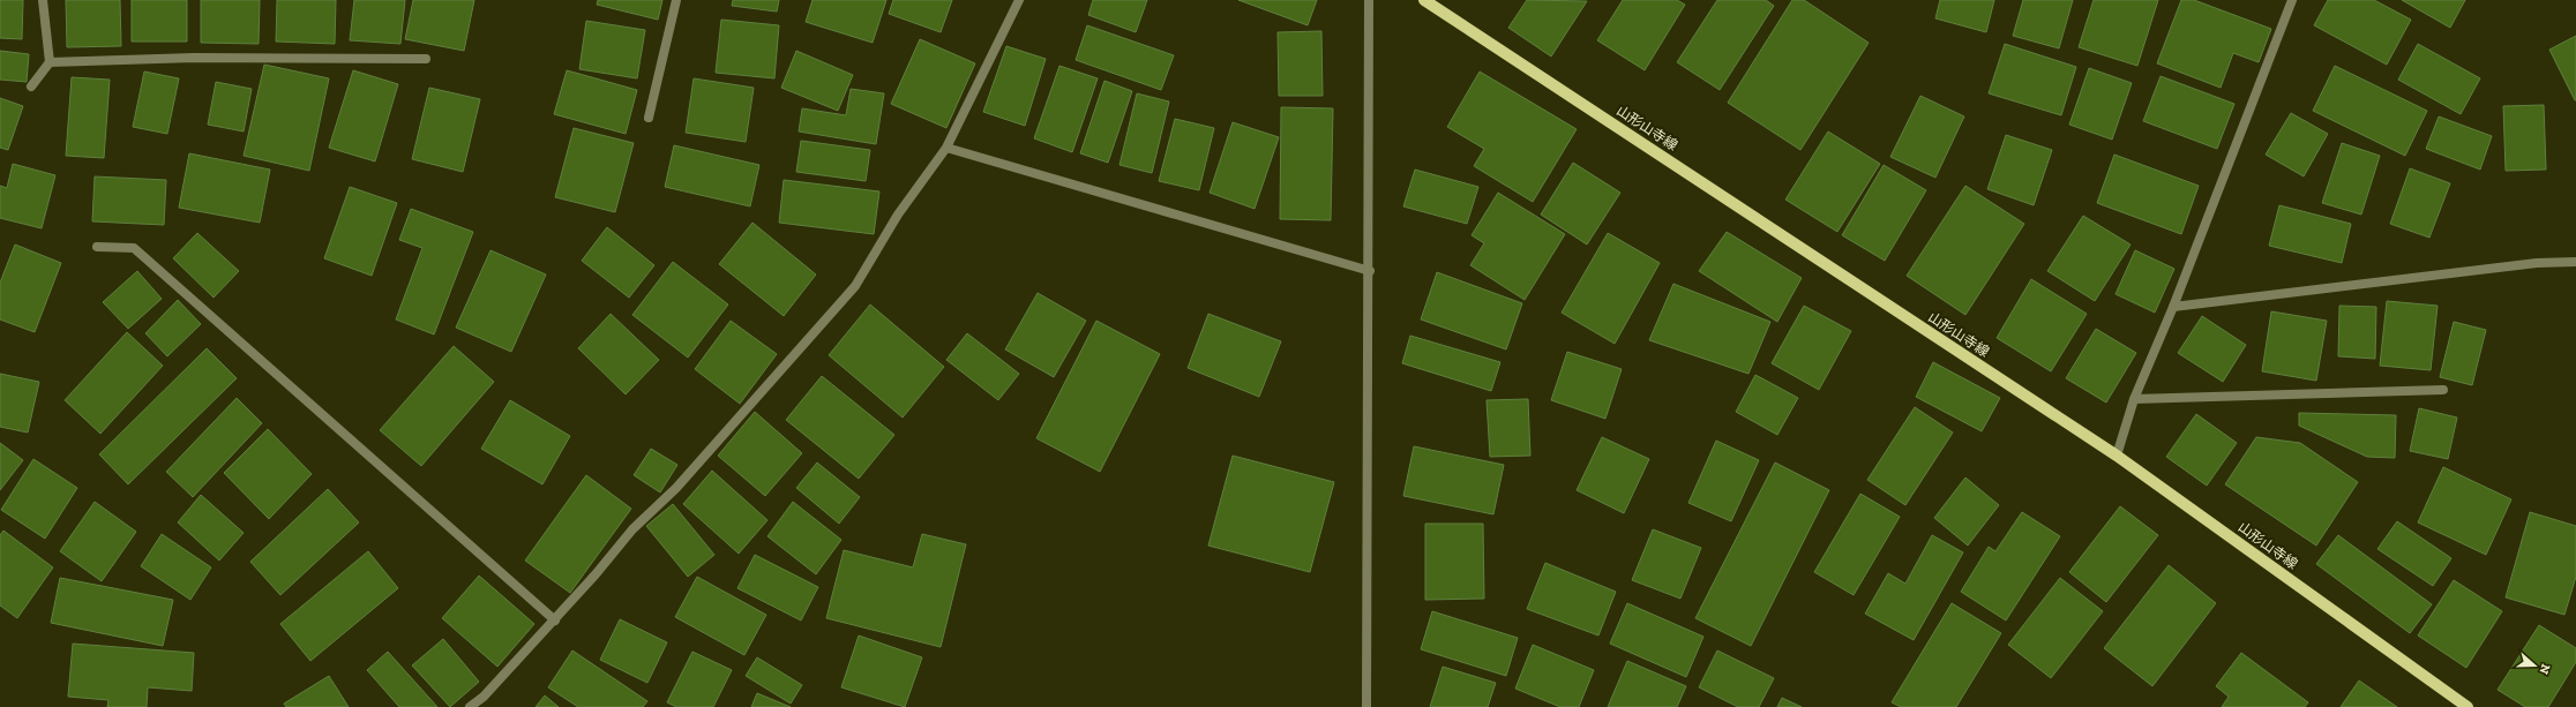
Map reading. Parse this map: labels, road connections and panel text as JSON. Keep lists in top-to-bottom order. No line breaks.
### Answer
{"streets":{"main road":["山形山寺線"]},"north":"right"}
